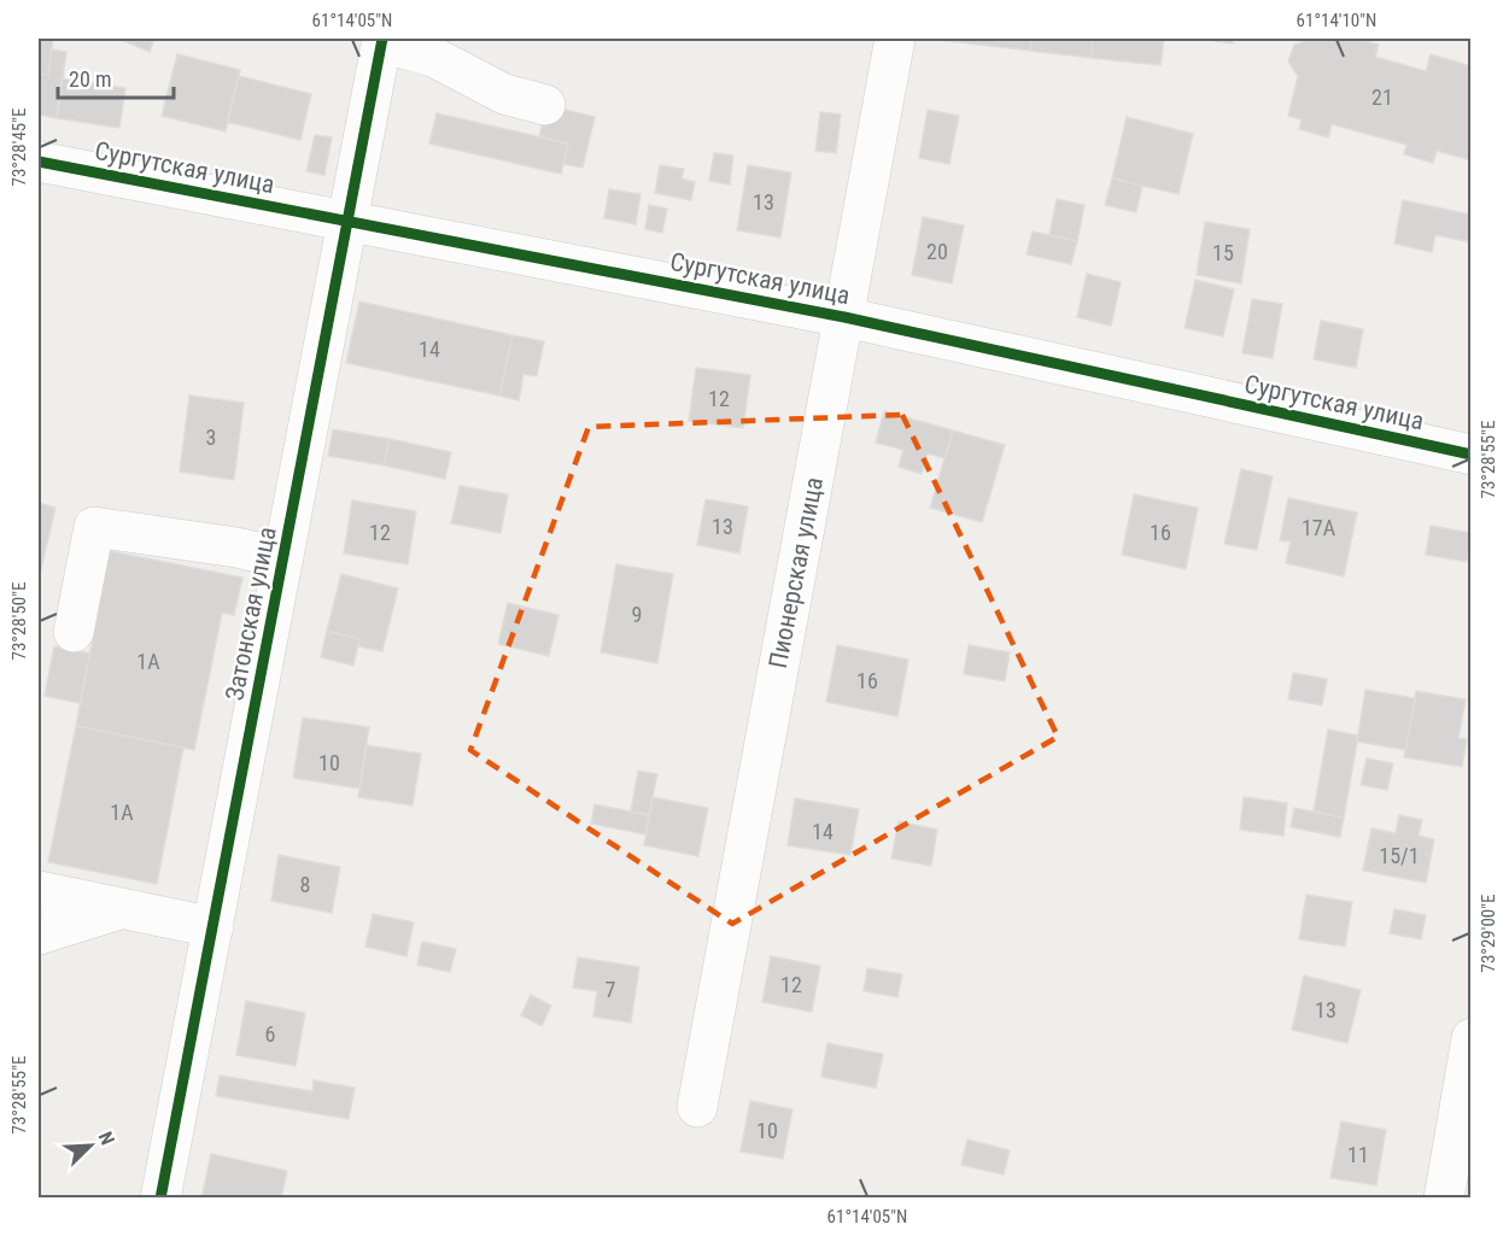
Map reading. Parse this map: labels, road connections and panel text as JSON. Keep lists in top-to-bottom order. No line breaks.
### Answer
{"streets":{"street":["Сургутская улица","Пионерская улица","Затонская улица"]},"crossings":[["Сургутская улица","Пионерская улица"],["Сургутская улица","Затонская улица"]],"house_numbers":["21","13","20","15","14","12","3","13","17А","12","16","9","1А","16","10","1А","14","15/1","8","12","7","13","6","10","11"],"scale_bar":"20 m","north":"top right","coordinates":["61°14'05\"N","61°14'10\"N","73°28'45\"E","73°28'55\"E","73°28'50\"E","73°29'00\"E"]}
